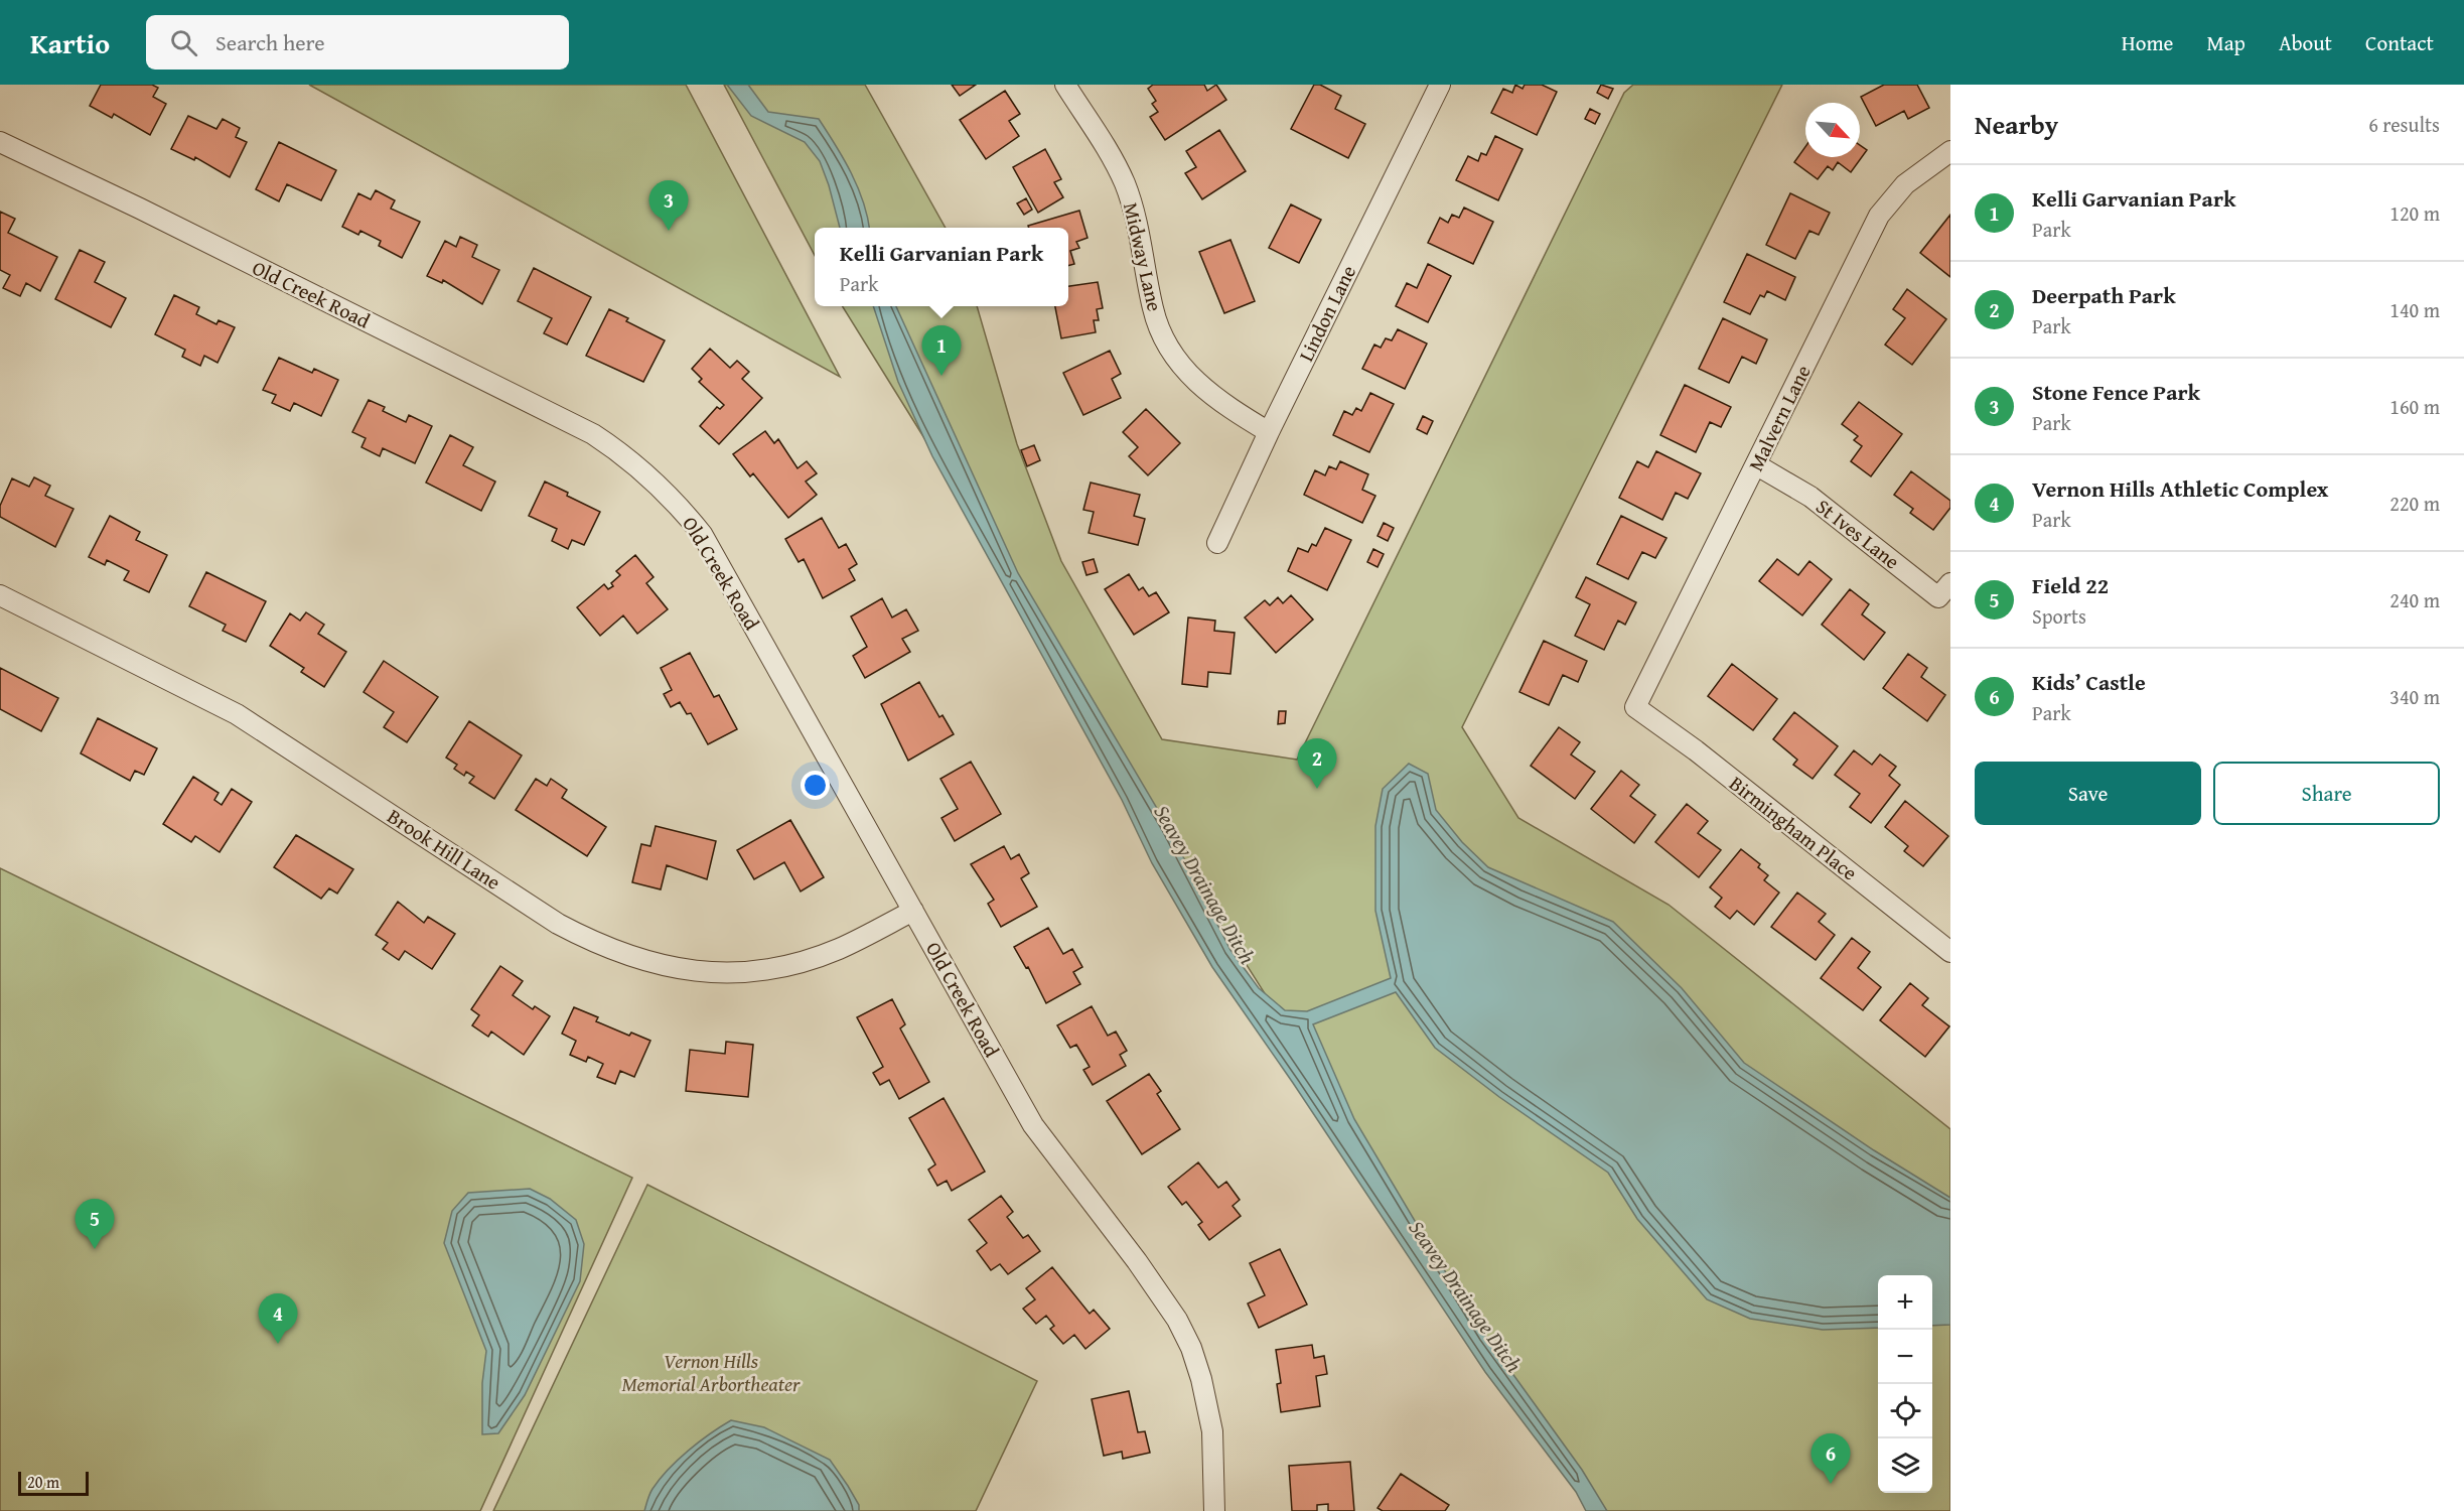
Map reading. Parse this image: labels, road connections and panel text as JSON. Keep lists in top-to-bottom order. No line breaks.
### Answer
{"streets":{"street":["Midway Lane","Old Creek Road","Lindon Lane","Malvern Lane","St Ives Lane","Birmingham Place","Brook Hill Lane"]},"crossings":[["Midway Lane","Lindon Lane"],["Old Creek Road","Brook Hill Lane"],["Malvern Lane","St Ives Lane"],["Malvern Lane","Birmingham Place"]],"water":["Seavey Drainage Ditch"],"parks":["Vernon Hills Memorial Arbortheater"],"scale_bar":"20 m","north":"bottom right","page":{"header":"Kartio","search":"Search here","nav":["Home","Map","About","Contact"],"heading":["Nearby","6 results"],"list":[{"mark":"1","name":"Kelli Garvanian Park","note":"Park","value":"120 m"},{"mark":"2","name":"Deerpath Park","note":"Park","value":"140 m"},{"mark":"3","name":"Stone Fence Park","note":"Park","value":"160 m"},{"mark":"4","name":"Vernon Hills Athletic Complex","note":"Park","value":"220 m"},{"mark":"5","name":"Field 22","note":"Sports","value":"240 m"},{"mark":"6","name":"Kids’ Castle","note":"Park","value":"340 m"}],"pins":["3","1","2","5","4","6"],"popup":["Kelli Garvanian Park","Park"],"buttons":["Save","Share"],"map_buttons":["+","−"],"scale":"20 m"}}
